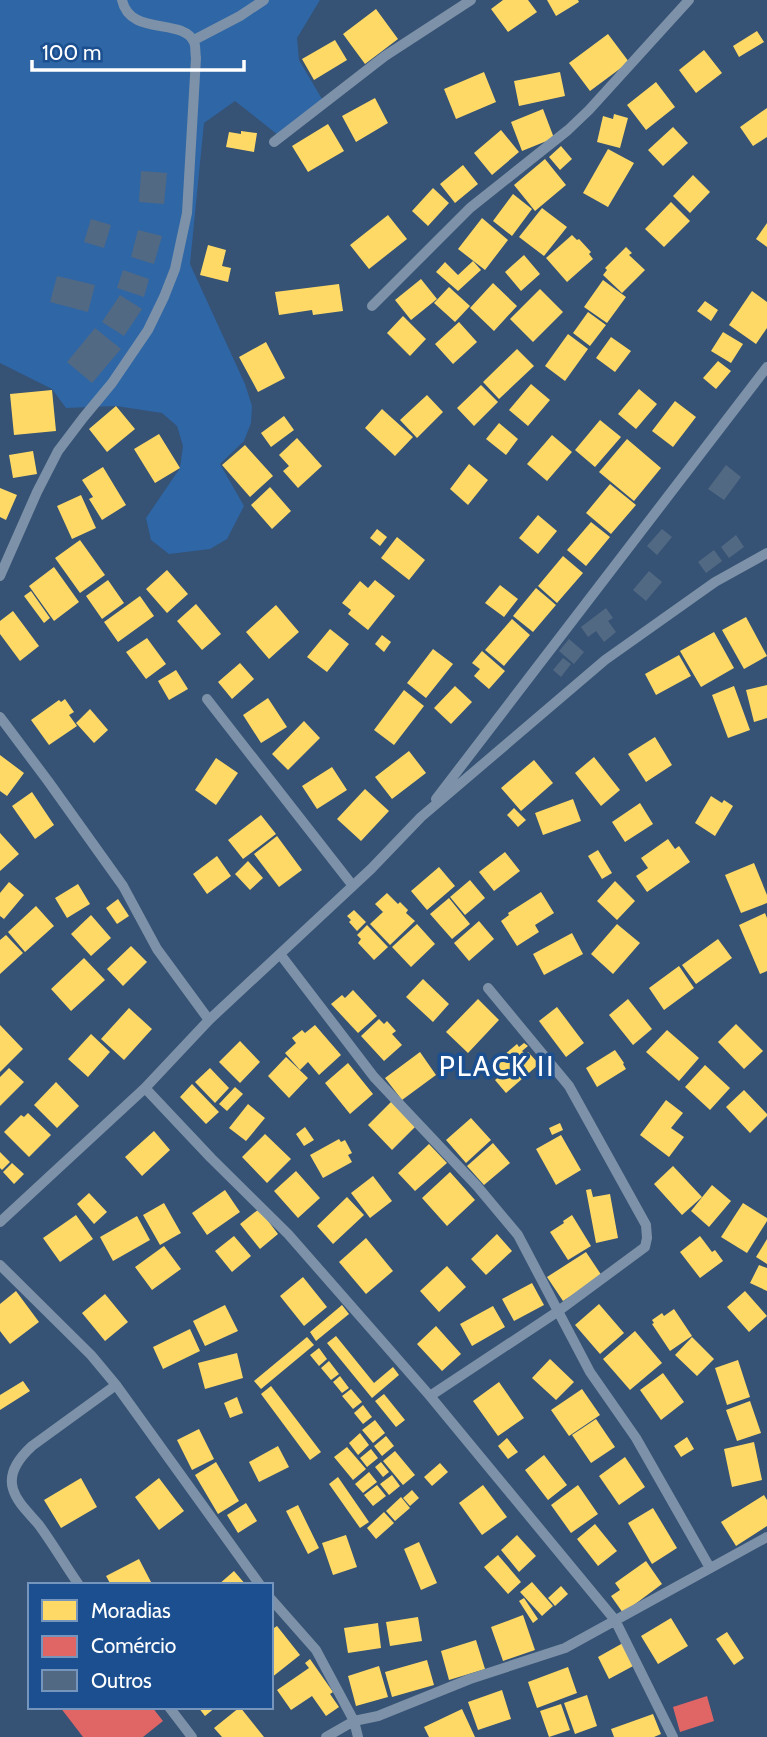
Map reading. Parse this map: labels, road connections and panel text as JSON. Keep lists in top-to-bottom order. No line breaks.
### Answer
{"districts":["PLACK II"],"legend":["Moradias","Comércio","Outros"],"scale_bar":"100 m"}
